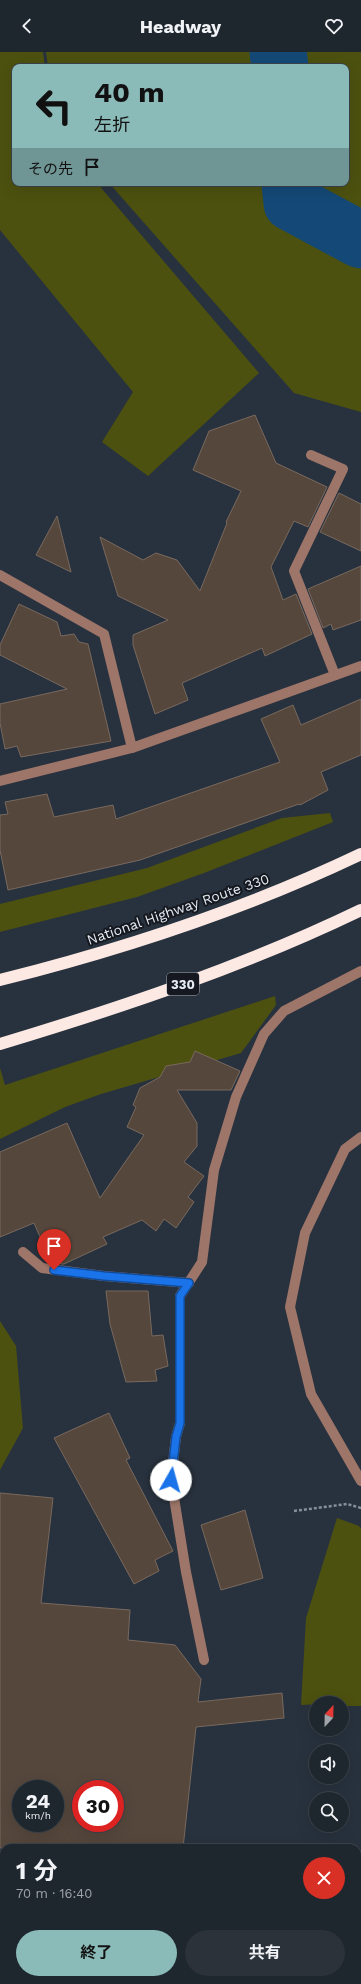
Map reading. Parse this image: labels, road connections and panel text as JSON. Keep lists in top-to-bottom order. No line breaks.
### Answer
{"streets":{"highway":["National Highway Route 330","330"]},"north":"top","page":{"header":"Headway","turn":["40 m","左折"],"then":"その先","speed":"24 km/h","limit":"30","heading":["1 分","70 m · 16:40"],"buttons":["終了","共有"]}}
